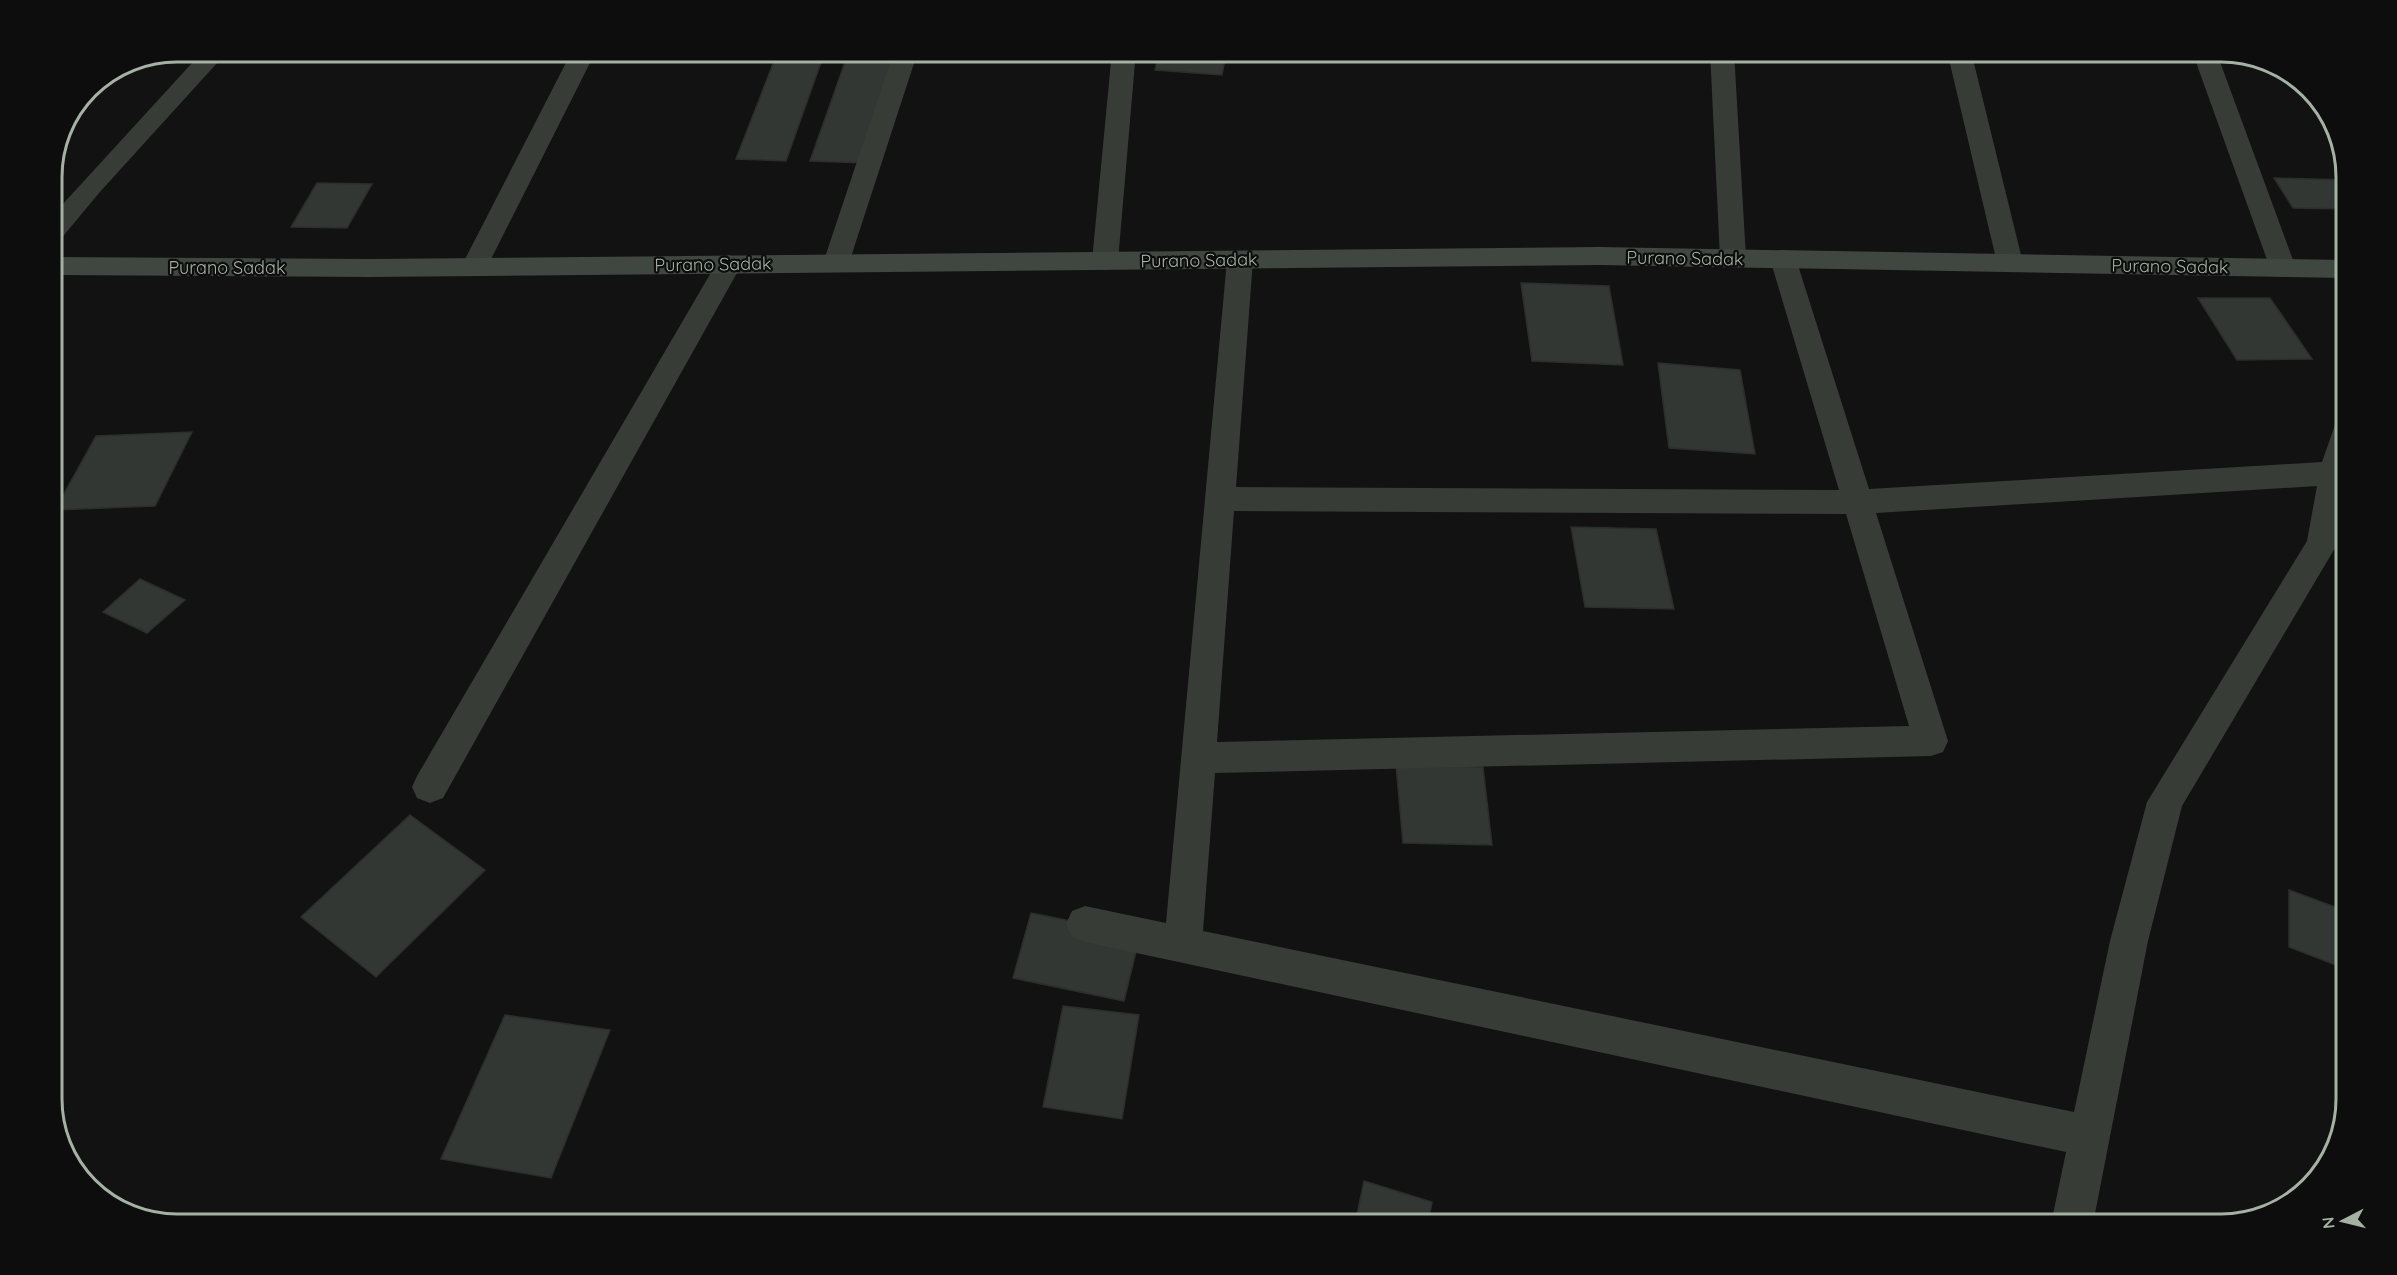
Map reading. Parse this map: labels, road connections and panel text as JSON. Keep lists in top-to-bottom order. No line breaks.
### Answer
{"streets":{"main road":["Purano Sadak"]},"north":"left"}
